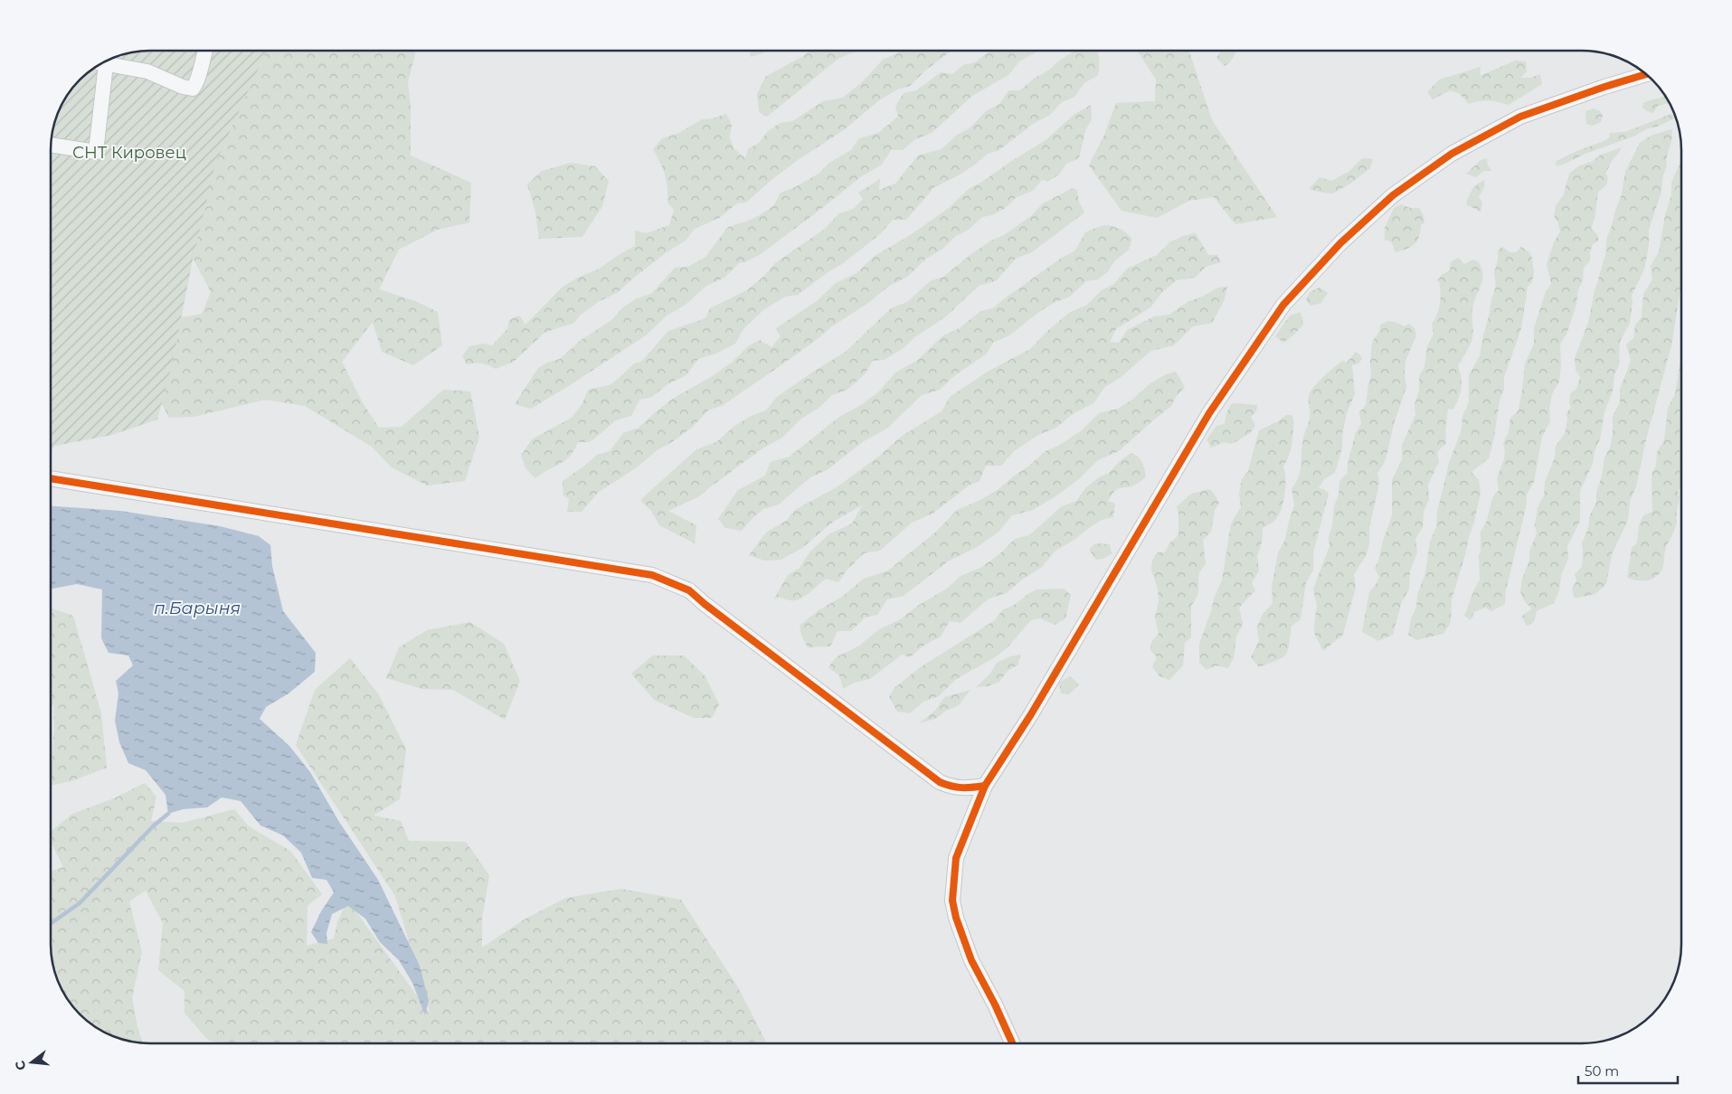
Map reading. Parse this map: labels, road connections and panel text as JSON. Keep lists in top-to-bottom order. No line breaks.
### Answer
{"water":["п.Барыня"],"parks":["СНТ Кировец"],"scale_bar":"50 m","north":"left"}
